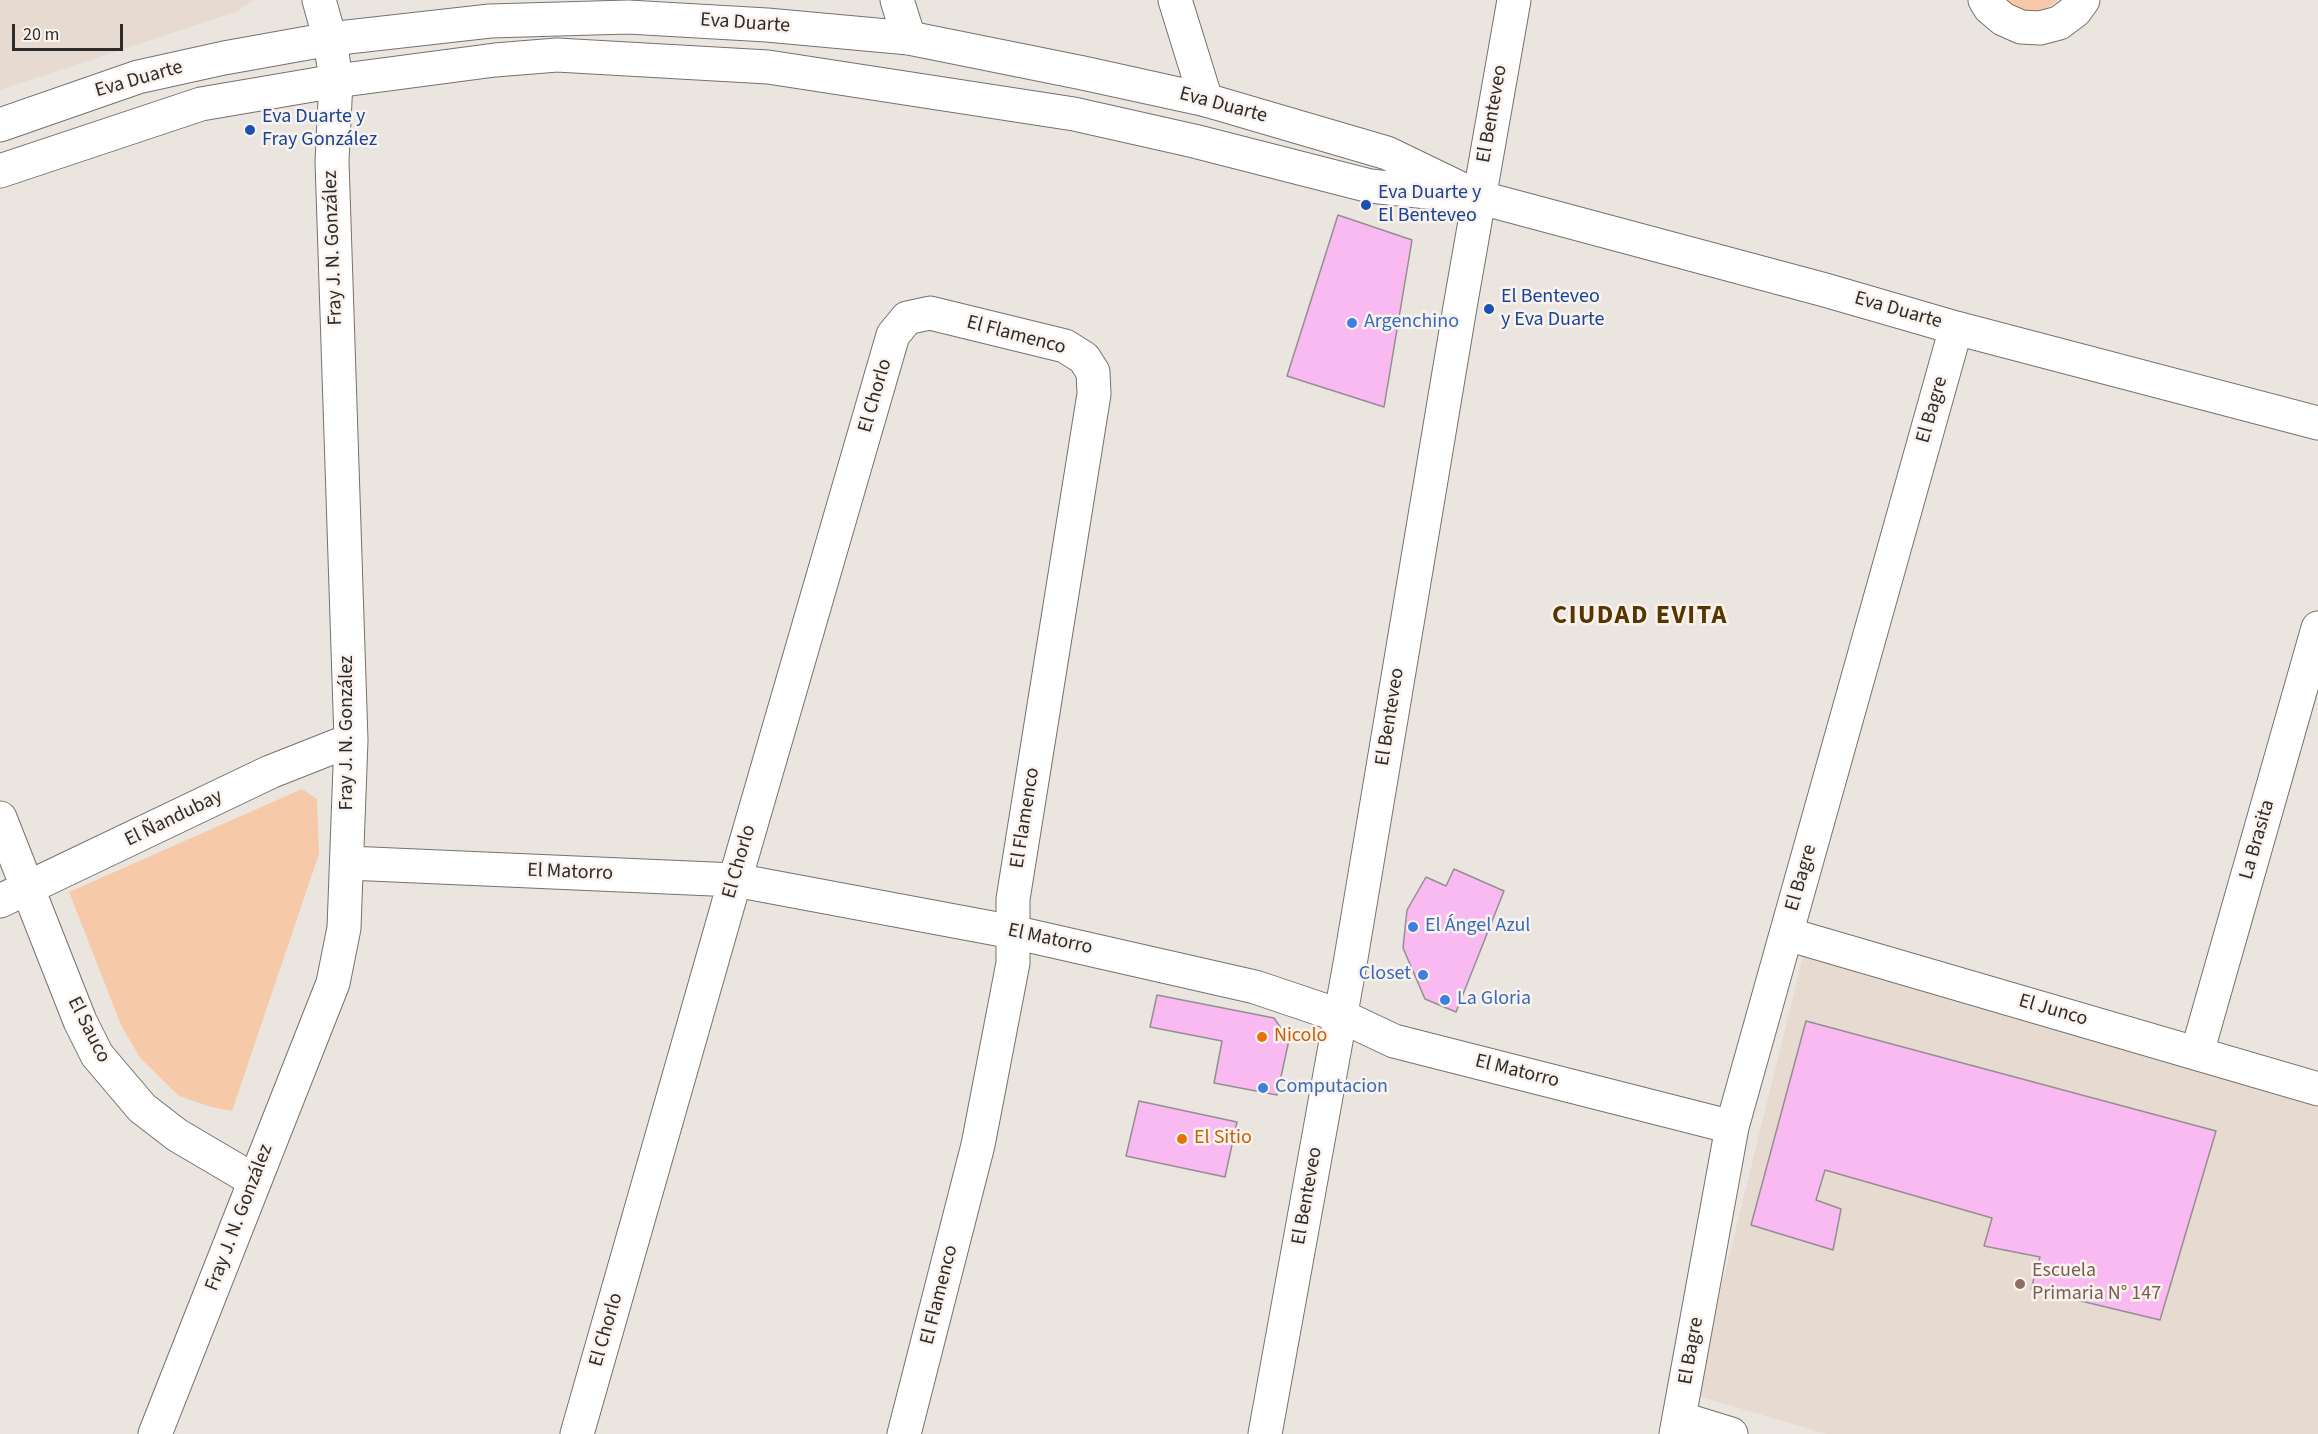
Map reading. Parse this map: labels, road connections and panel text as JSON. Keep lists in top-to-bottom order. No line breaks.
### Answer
{"streets":{"street":["Eva Duarte","El Benteveo","Fray J. N. González","El Flamenco","El Chorlo","El Bagre","El Ñandubay","La Brasita","El Matorro","El Junco","El Sauco"]},"crossings":[["Eva Duarte","El Benteveo"],["Eva Duarte","Fray J. N. González"],["Eva Duarte","El Bagre"],["El Benteveo","El Matorro"],["Fray J. N. González","El Ñandubay"],["Fray J. N. González","El Matorro"],["Fray J. N. González","El Sauco"],["El Flamenco","El Chorlo"],["El Flamenco","El Matorro"],["El Chorlo","El Matorro"],["El Bagre","El Matorro"],["El Bagre","El Junco"],["El Ñandubay","El Sauco"],["La Brasita","El Junco"]],"districts":["CIUDAD EVITA"],"places":["Eva Duarte y Fray González","Eva Duarte y El Benteveo","El Benteveo y Eva Duarte","Argenchino","El Ángel Azul","Closet","La Gloria","Nicolo","Computacion","El Sitio","Escuela Primaria N° 147"],"scale_bar":"20 m"}
